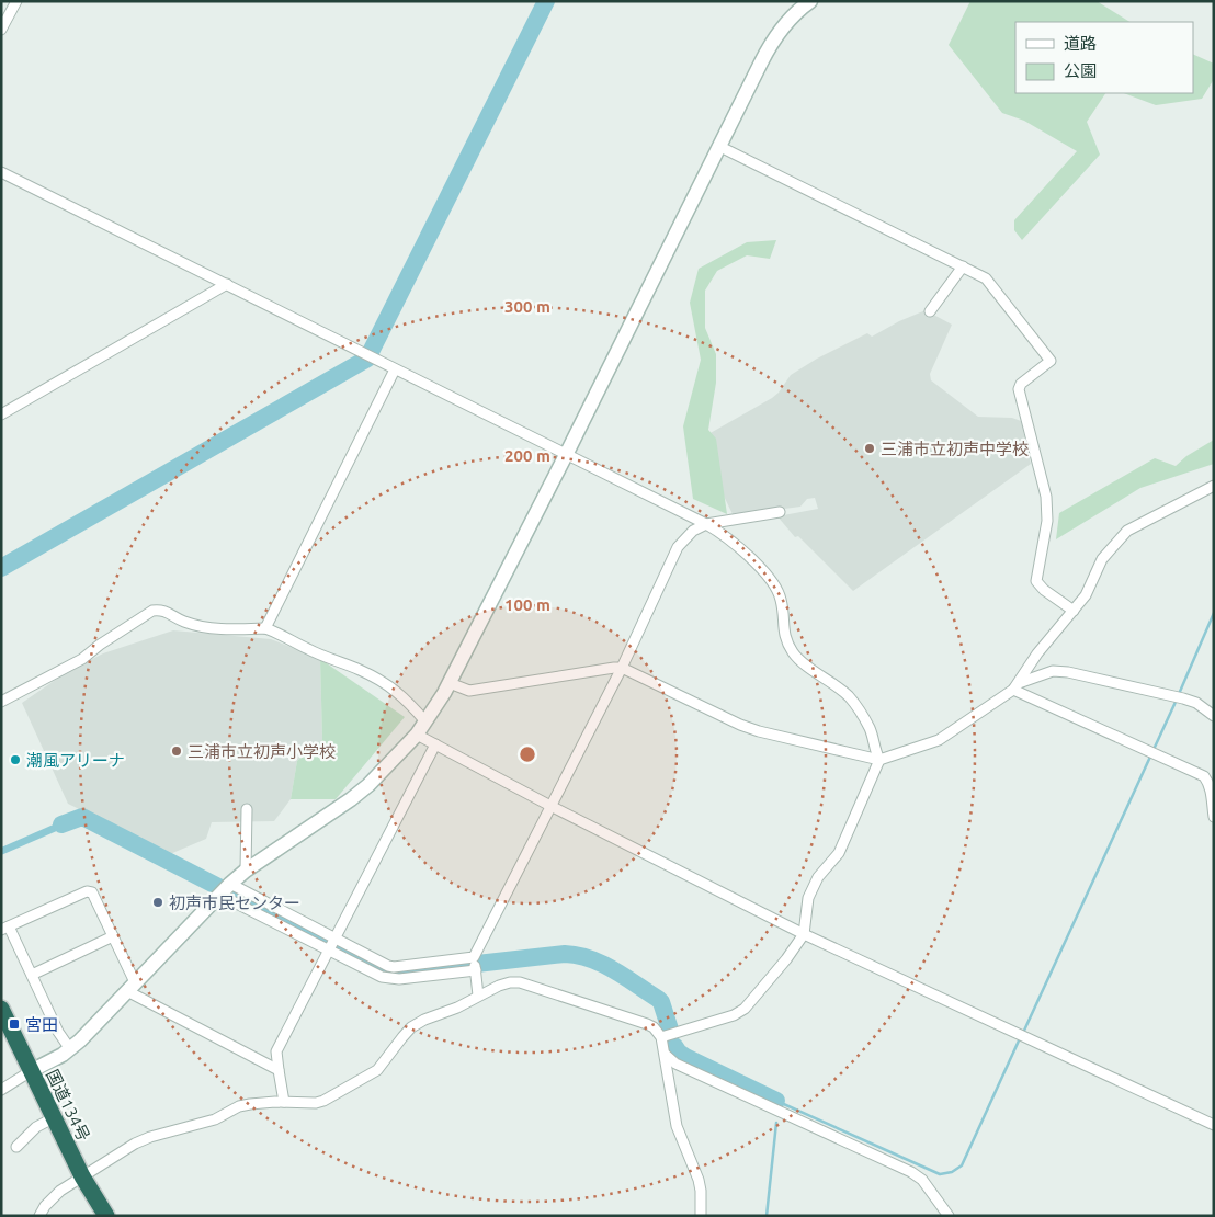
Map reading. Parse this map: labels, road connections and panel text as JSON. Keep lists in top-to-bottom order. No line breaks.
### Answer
{"streets":{"highway":["国道134号"]},"places":{"other":["三浦市立初声中学校","三浦市立初声小学校","潮風アリーナ","初声市民センター"],"transit":["宮田"]},"legend":["道路","公園"],"rings":["300 m","200 m","100 m"]}
